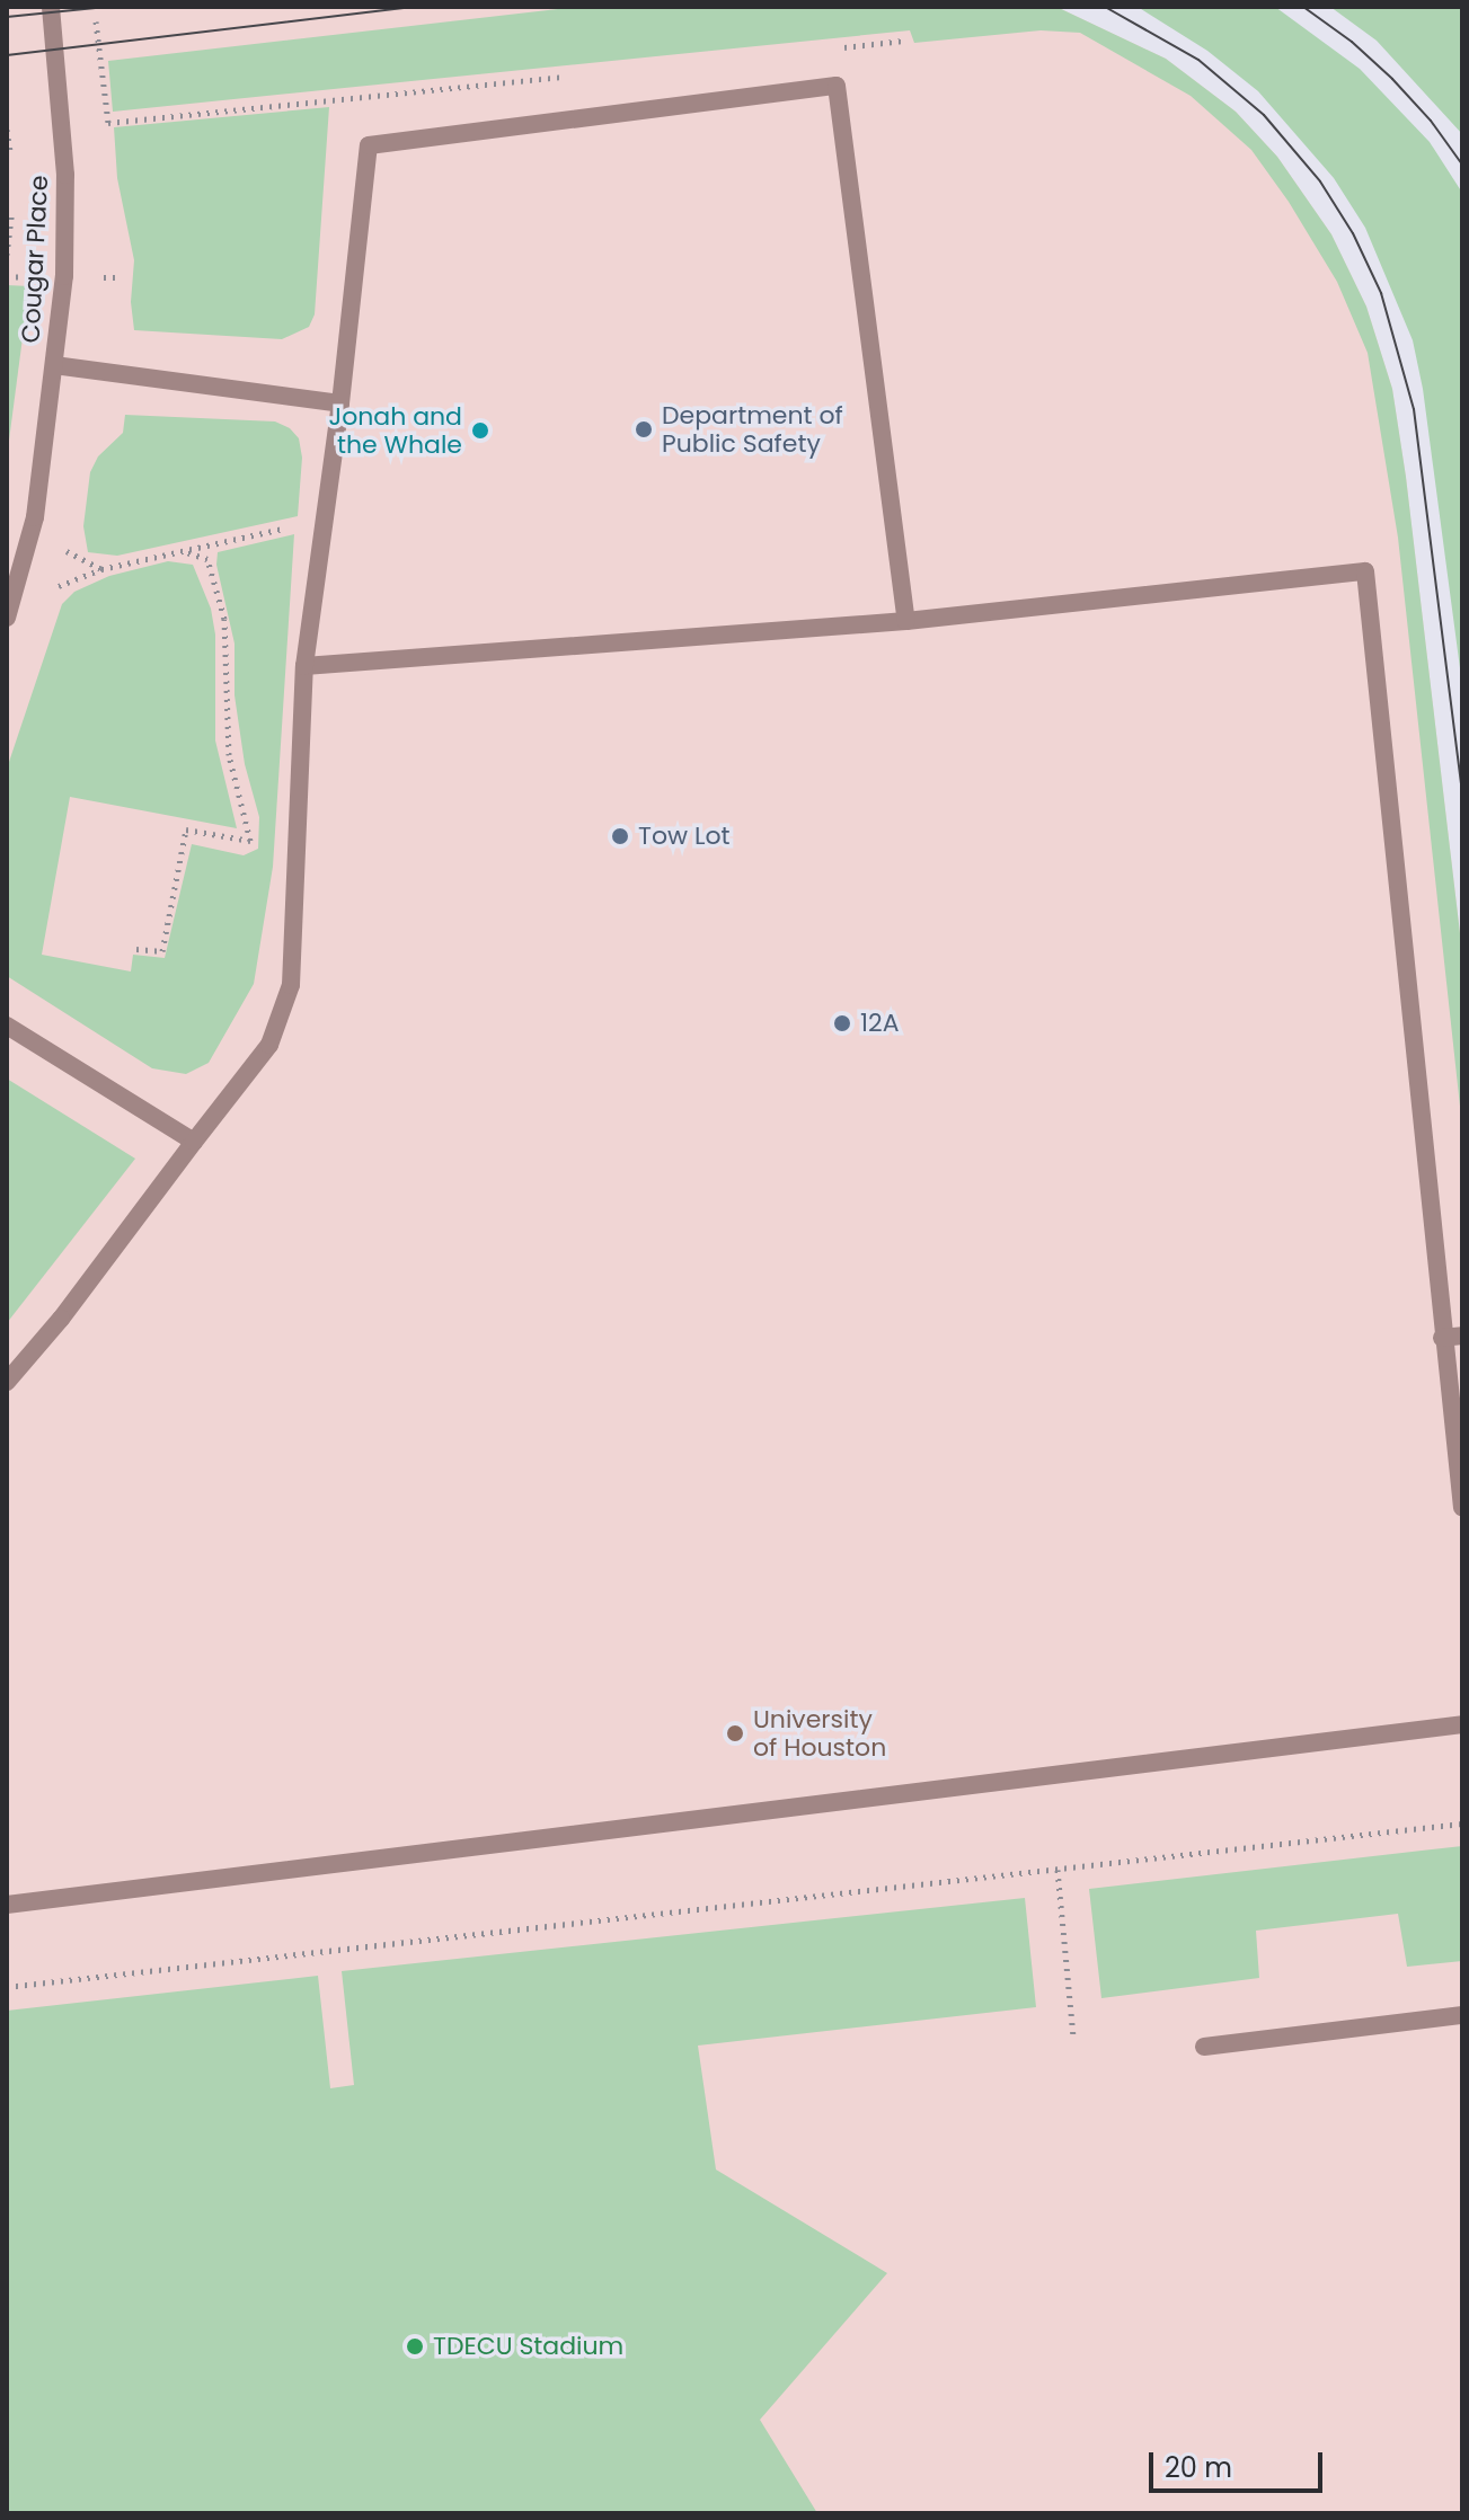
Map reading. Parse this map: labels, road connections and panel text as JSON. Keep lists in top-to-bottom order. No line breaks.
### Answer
{"streets":{"street":["Cougar Place"]},"places":["Department of Public Safety","Jonah and the Whale","Tow Lot","12A","University of Houston","TDECU Stadium"],"scale_bar":"20 m"}
